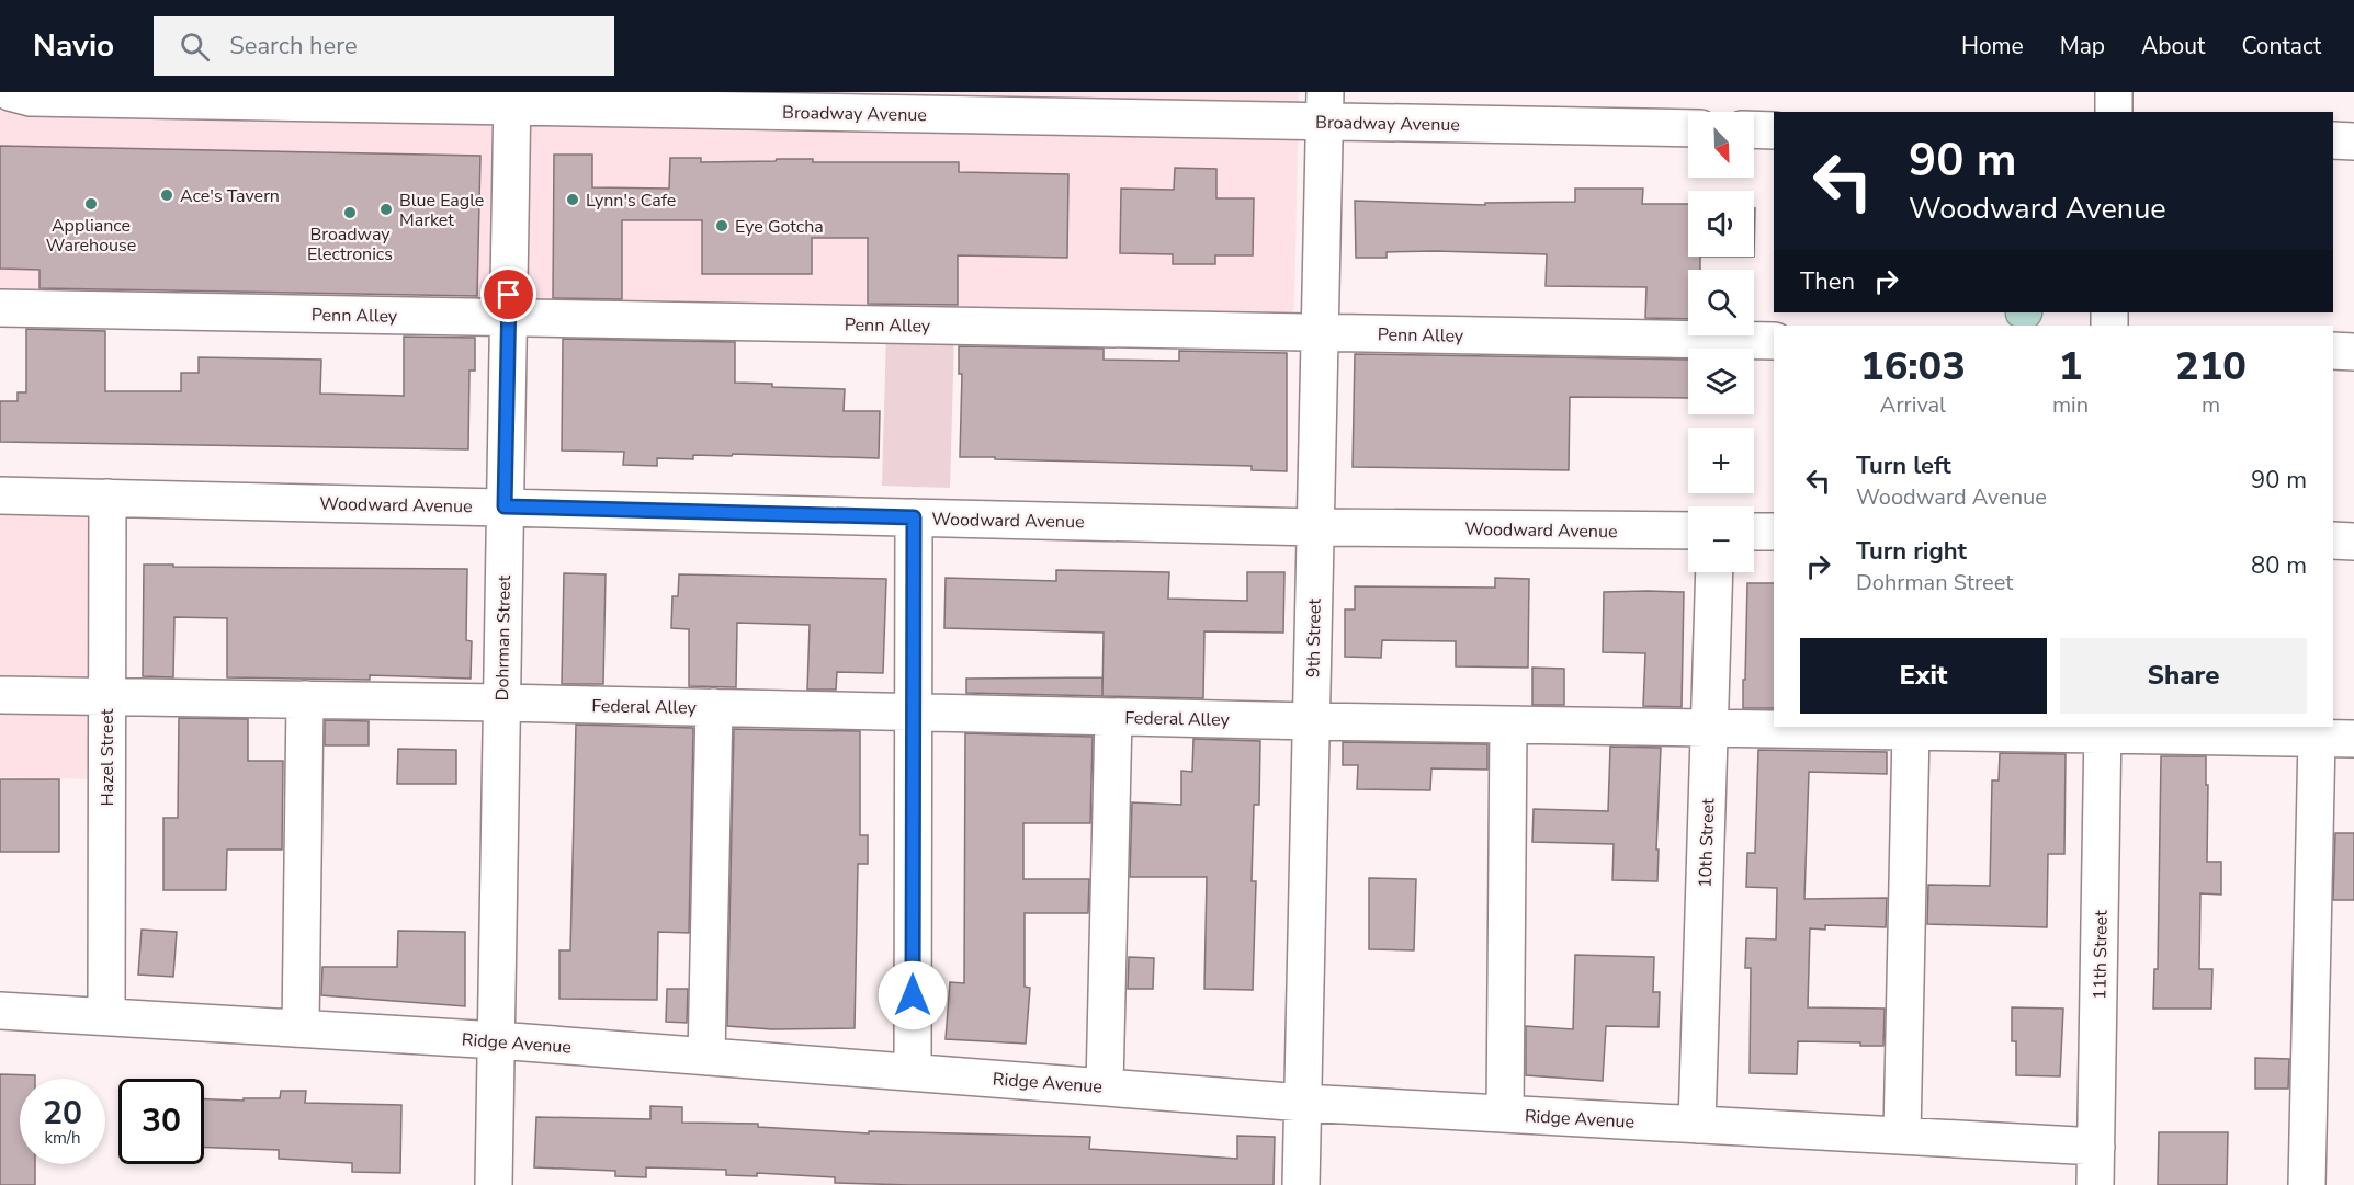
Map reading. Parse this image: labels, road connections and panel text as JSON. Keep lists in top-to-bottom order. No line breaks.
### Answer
{"streets":{"street":["Broadway Avenue","Penn Alley","Woodward Avenue","Dohrman Street","9th Street","Federal Alley","Hazel Street","10th Street","11th Street","Ridge Avenue"]},"crossings":[["Broadway Avenue","Dohrman Street"],["Broadway Avenue","9th Street"],["Penn Alley","Dohrman Street"],["Penn Alley","9th Street"],["Woodward Avenue","Dohrman Street"],["Woodward Avenue","9th Street"],["Woodward Avenue","Hazel Street"],["Dohrman Street","Federal Alley"],["Dohrman Street","Ridge Avenue"],["9th Street","Federal Alley"],["9th Street","Ridge Avenue"],["Federal Alley","Hazel Street"],["Federal Alley","10th Street"],["Federal Alley","11th Street"],["Hazel Street","Ridge Avenue"],["10th Street","Ridge Avenue"],["11th Street","Ridge Avenue"]],"places":["Ace's Tavern","Lynn's Cafe","Appliance Warehouse","Blue Eagle Market","Broadway Electronics","Eye Gotcha"],"north":"bottom right","page":{"header":"Navio","search":"Search here","nav":["Home","Map","About","Contact"],"map_buttons":["+","−"],"turn":["90 m","Woodward Avenue"],"then":"Then","eta":["16:03","Arrival","1","min","210","m"],"list":[{"name":"Turn left","note":"Woodward Avenue","value":"90 m"},{"name":"Turn right","note":"Dohrman Street","value":"80 m"}],"buttons":["Exit","Share"],"speed":"20 km/h","limit":"30"}}
